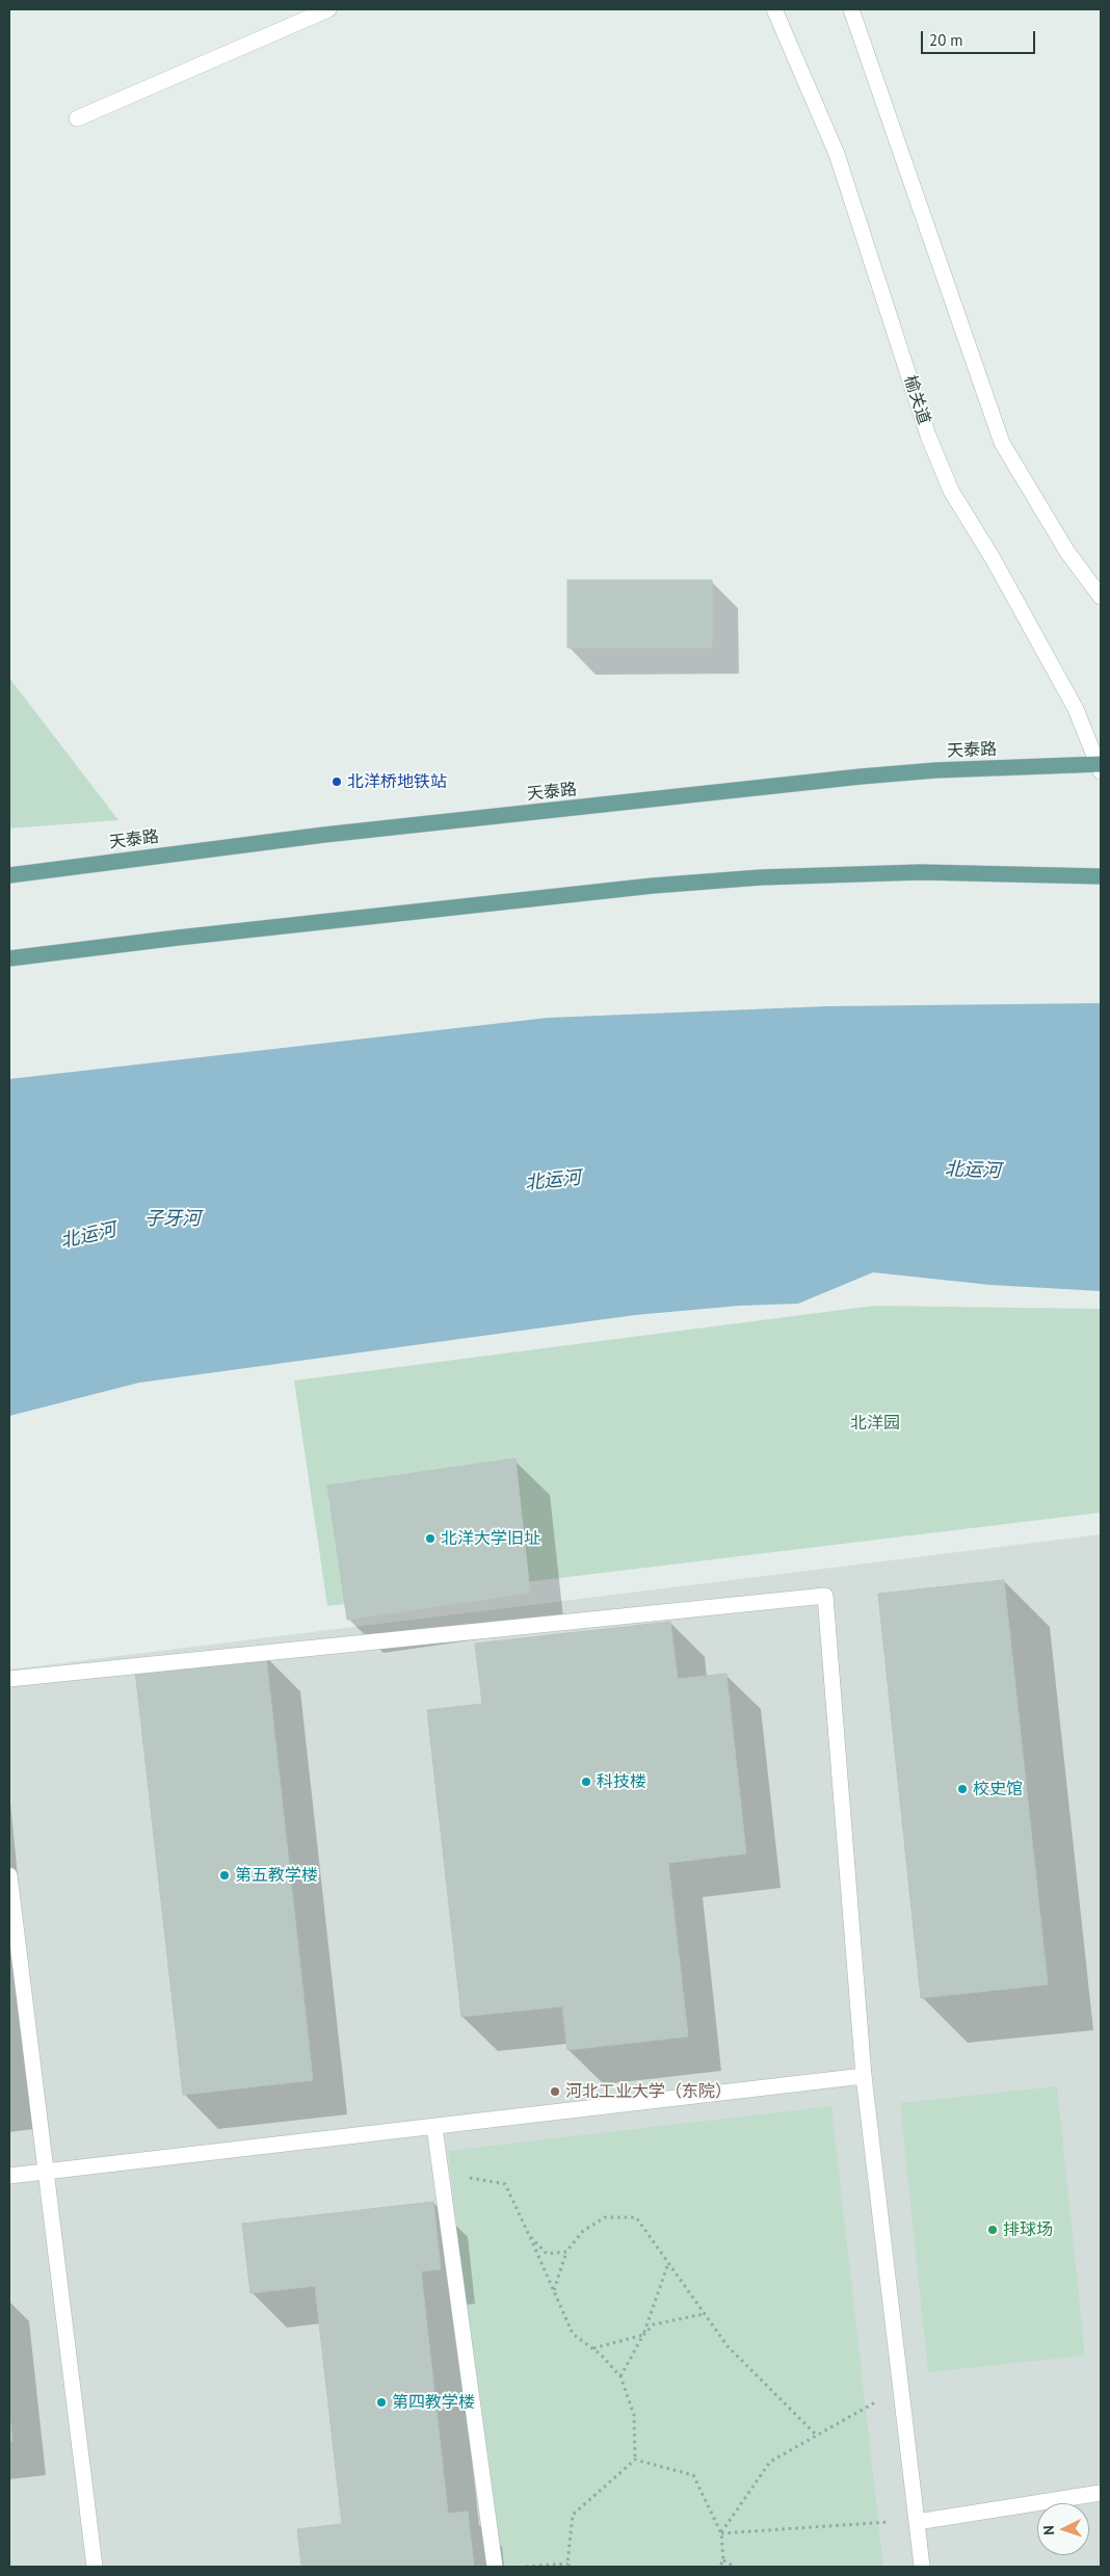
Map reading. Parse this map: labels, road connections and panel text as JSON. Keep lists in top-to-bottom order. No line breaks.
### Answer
{"streets":{"main road":["天泰路"],"street":["榆关道"]},"crossings":[["榆关道","天泰路"]],"water":["北运河","子牙河"],"parks":["北洋园"],"places":["北洋桥地铁站","北洋大学旧址","科技楼","校史馆","第五教学楼","河北工业大学（东院）","排球场","第四教学楼"],"scale_bar":"20 m","north":"left"}
